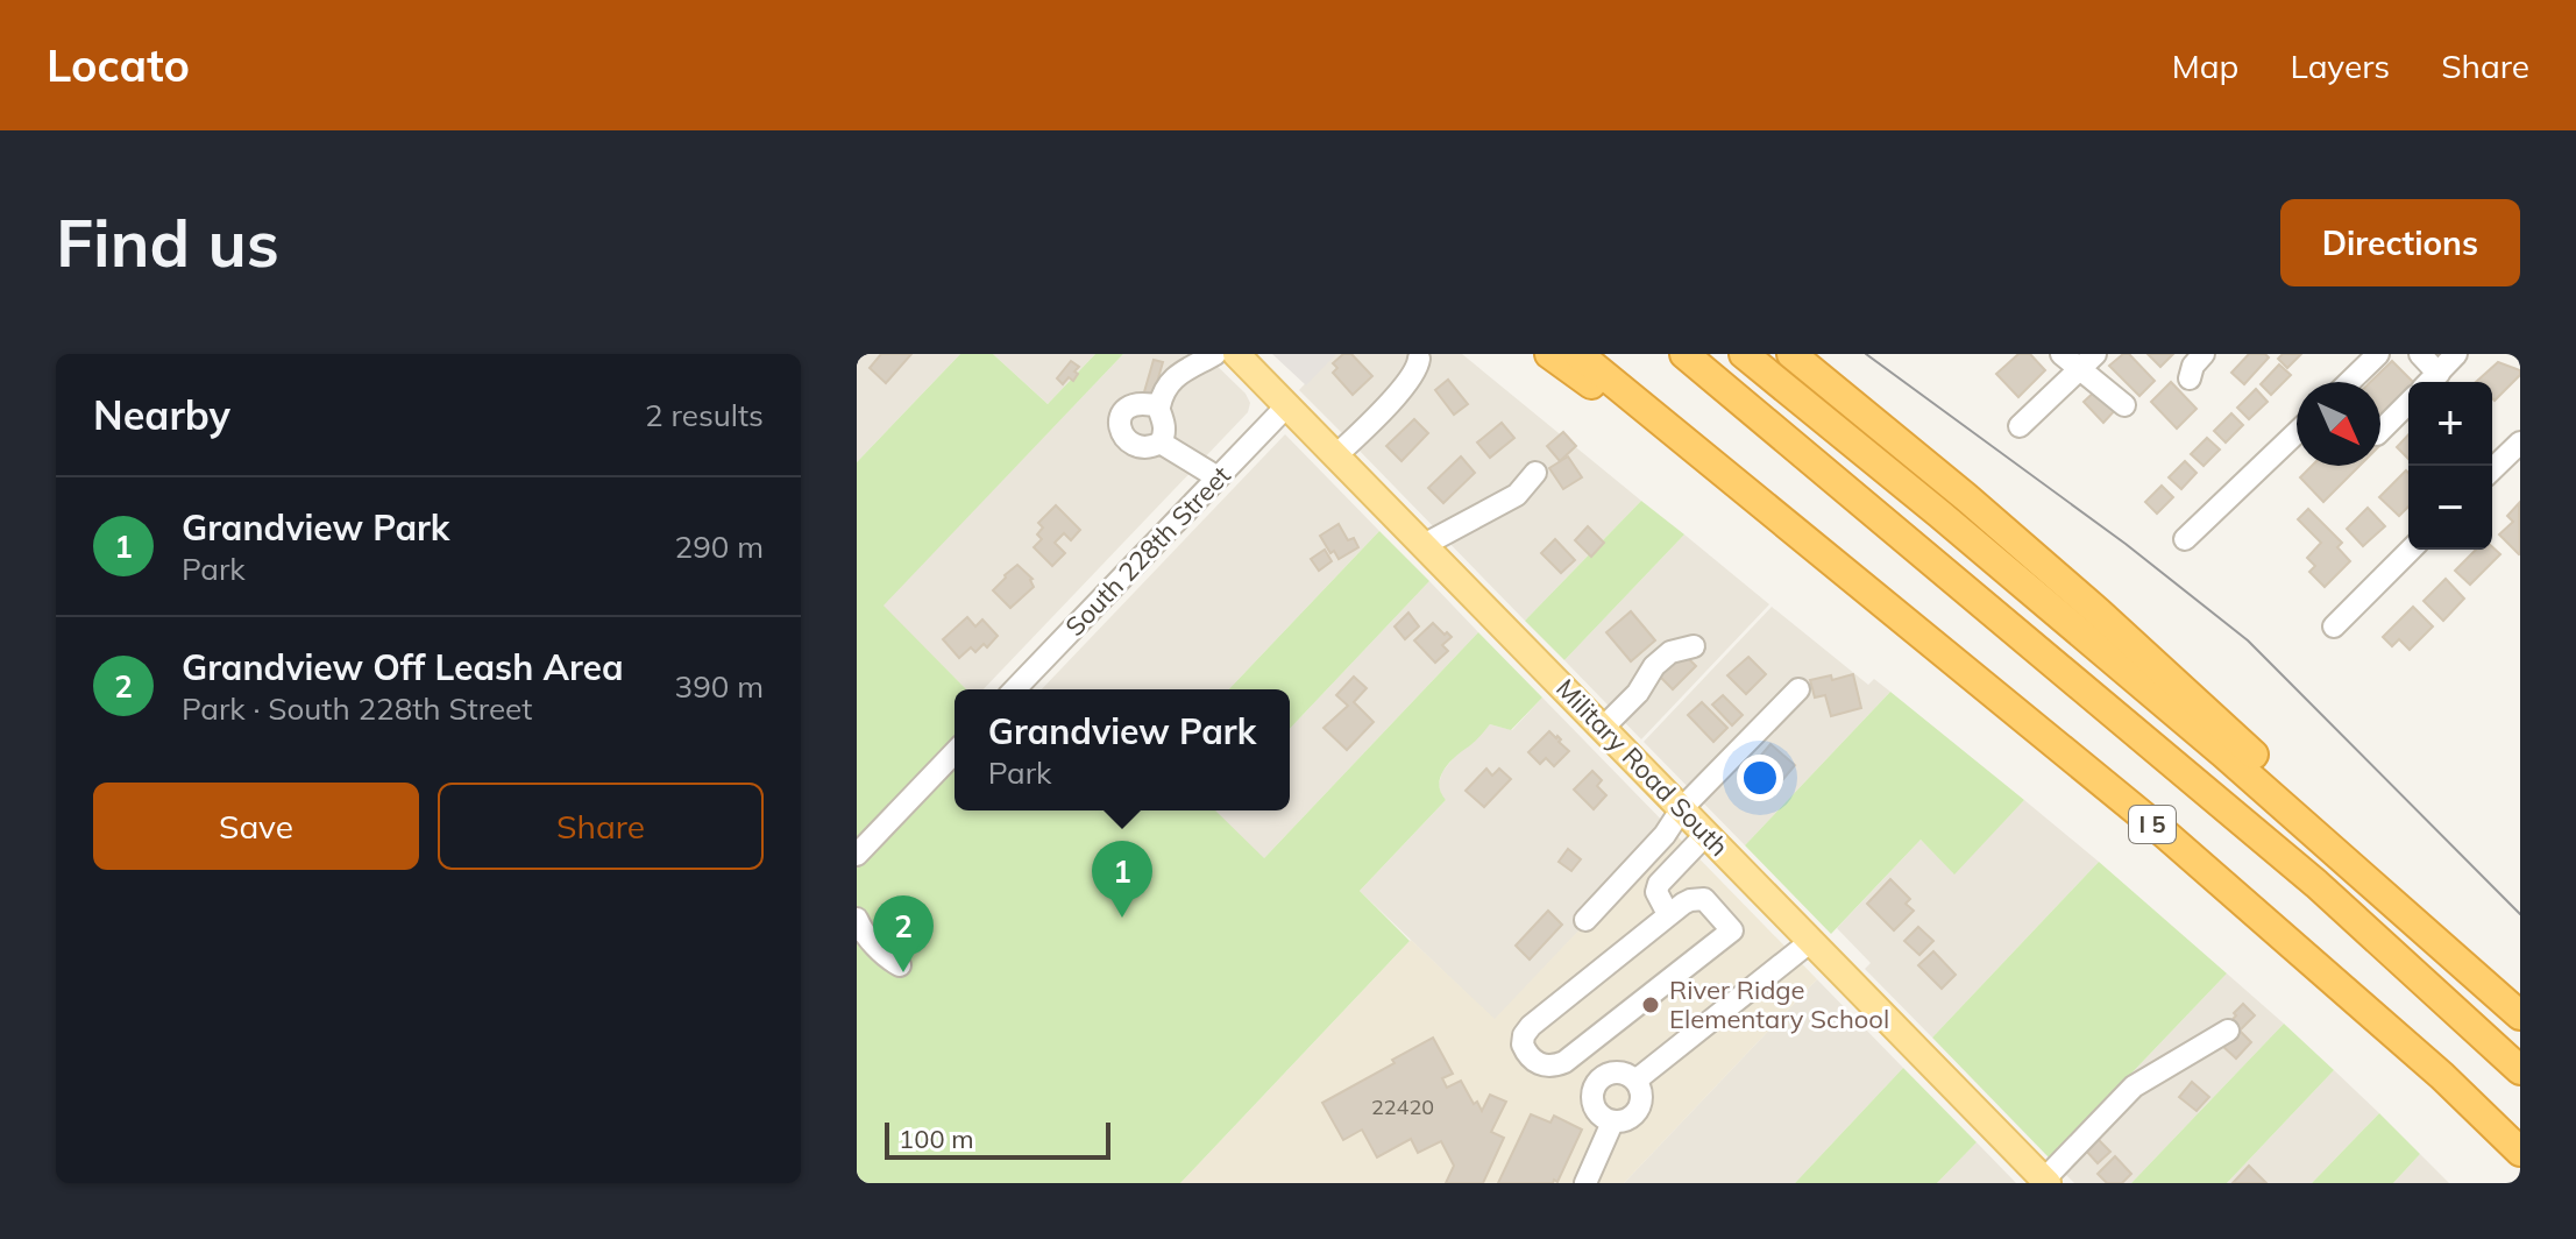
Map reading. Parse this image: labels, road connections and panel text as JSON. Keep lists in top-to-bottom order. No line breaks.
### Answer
{"streets":{"highway":["I 5"],"main road":["Military Road South"],"street":["South 228th Street"]},"crossings":[["South 228th Street","Military Road South"]],"places":["River Ridge Elementary School"],"house_numbers":["22420"],"scale_bar":"100 m","north":"bottom right","page":{"header":"Locato","nav":["Map","Layers","Share"],"buttons":["Directions",["Save","Share"]],"title":"Find us","heading":["Nearby","2 results"],"map_buttons":["+","−"],"list":[{"mark":"1","name":"Grandview Park","note":"Park","value":"290 m"},{"mark":"2","name":"Grandview Off Leash Area","note":"Park · South 228th Street","value":"390 m"}],"popup":["Grandview Park","Park"],"pins":["1","2"],"scale":"100 m"}}
